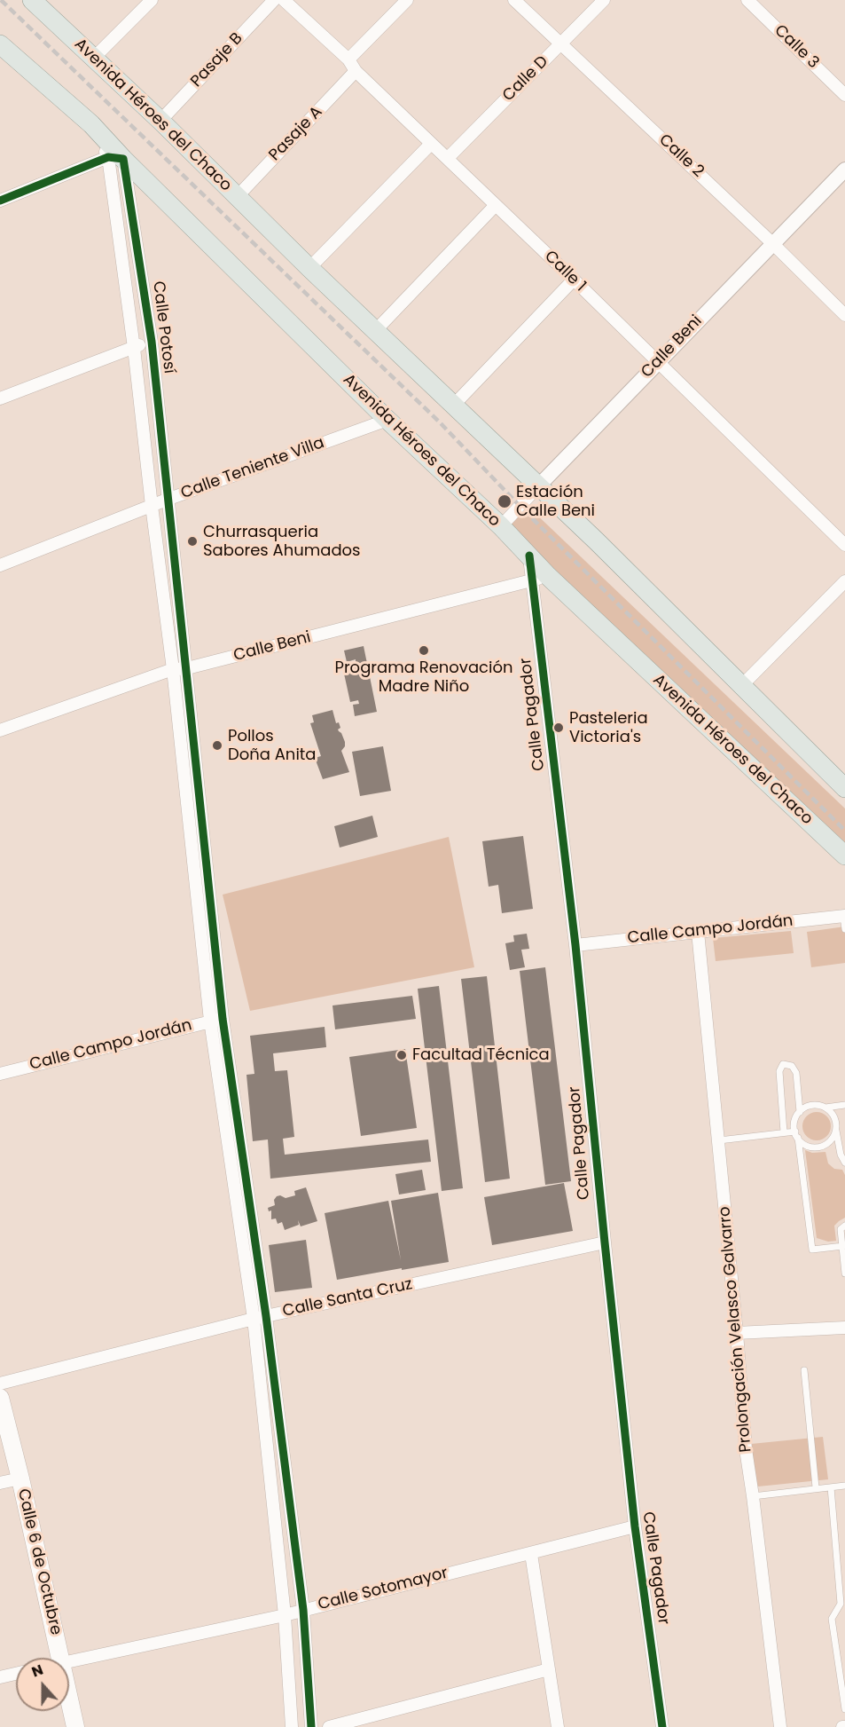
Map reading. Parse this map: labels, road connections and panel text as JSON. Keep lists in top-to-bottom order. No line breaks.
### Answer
{"streets":{"main road":["Avenida Héroes del Chaco","Calle 6 de Octubre"],"street":["Calle 3","Pasaje B","Calle D","Pasaje A","Calle 2","Calle 1","Calle Potosí","Calle Beni","Calle Teniente Villa","Calle Pagador","Calle Campo Jordán","Calle Santa Cruz","Prolongación Velasco Galvarro","Calle Sotomayor"]},"crossings":[["Pasaje B","Avenida Héroes del Chaco"],["Calle D","Calle 2"],["Calle D","Calle 1"],["Avenida Héroes del Chaco","Pasaje A"],["Avenida Héroes del Chaco","Calle Potosí"],["Avenida Héroes del Chaco","Calle Beni"],["Avenida Héroes del Chaco","Calle Teniente Villa"],["Avenida Héroes del Chaco","Calle Pagador"],["Pasaje A","Calle 1"],["Calle 2","Calle Beni"],["Calle 1","Calle Beni"],["Calle Potosí","Calle Beni"],["Calle Potosí","Calle Teniente Villa"],["Calle Potosí","Calle Campo Jordán"],["Calle Beni","Calle Pagador"],["Calle Pagador","Calle Campo Jordán"],["Calle Pagador","Calle Santa Cruz"],["Calle Pagador","Calle Sotomayor"],["Calle Campo Jordán","Prolongación Velasco Galvarro"]],"places":["Estación Calle Beni","Churrasqueria Sabores Ahumados","Programa Renovación Madre Niño","Pasteleria Victoria's","Pollos Doña Anita","Facultad Técnica"],"north":"top"}
